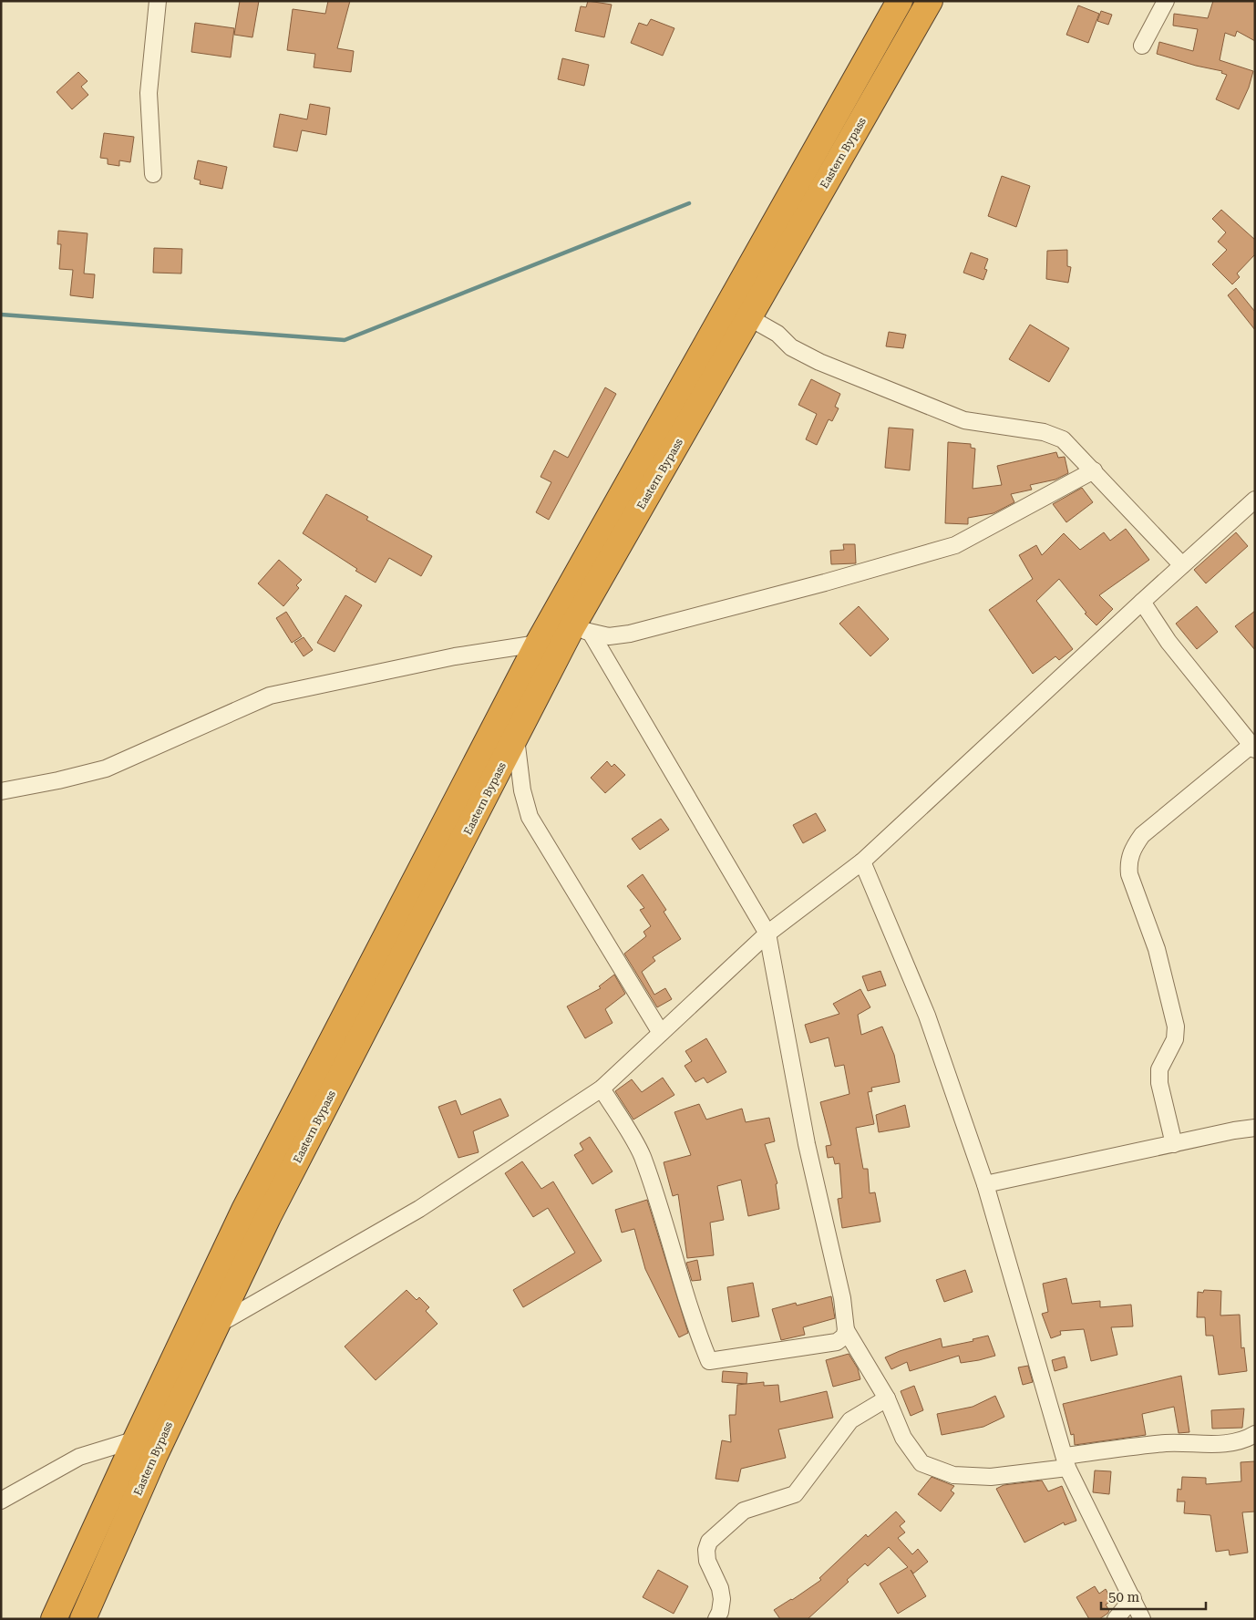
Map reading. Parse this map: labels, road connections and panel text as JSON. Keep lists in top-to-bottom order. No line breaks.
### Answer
{"streets":{"highway":["Eastern Bypass"]},"scale_bar":"50 m"}
